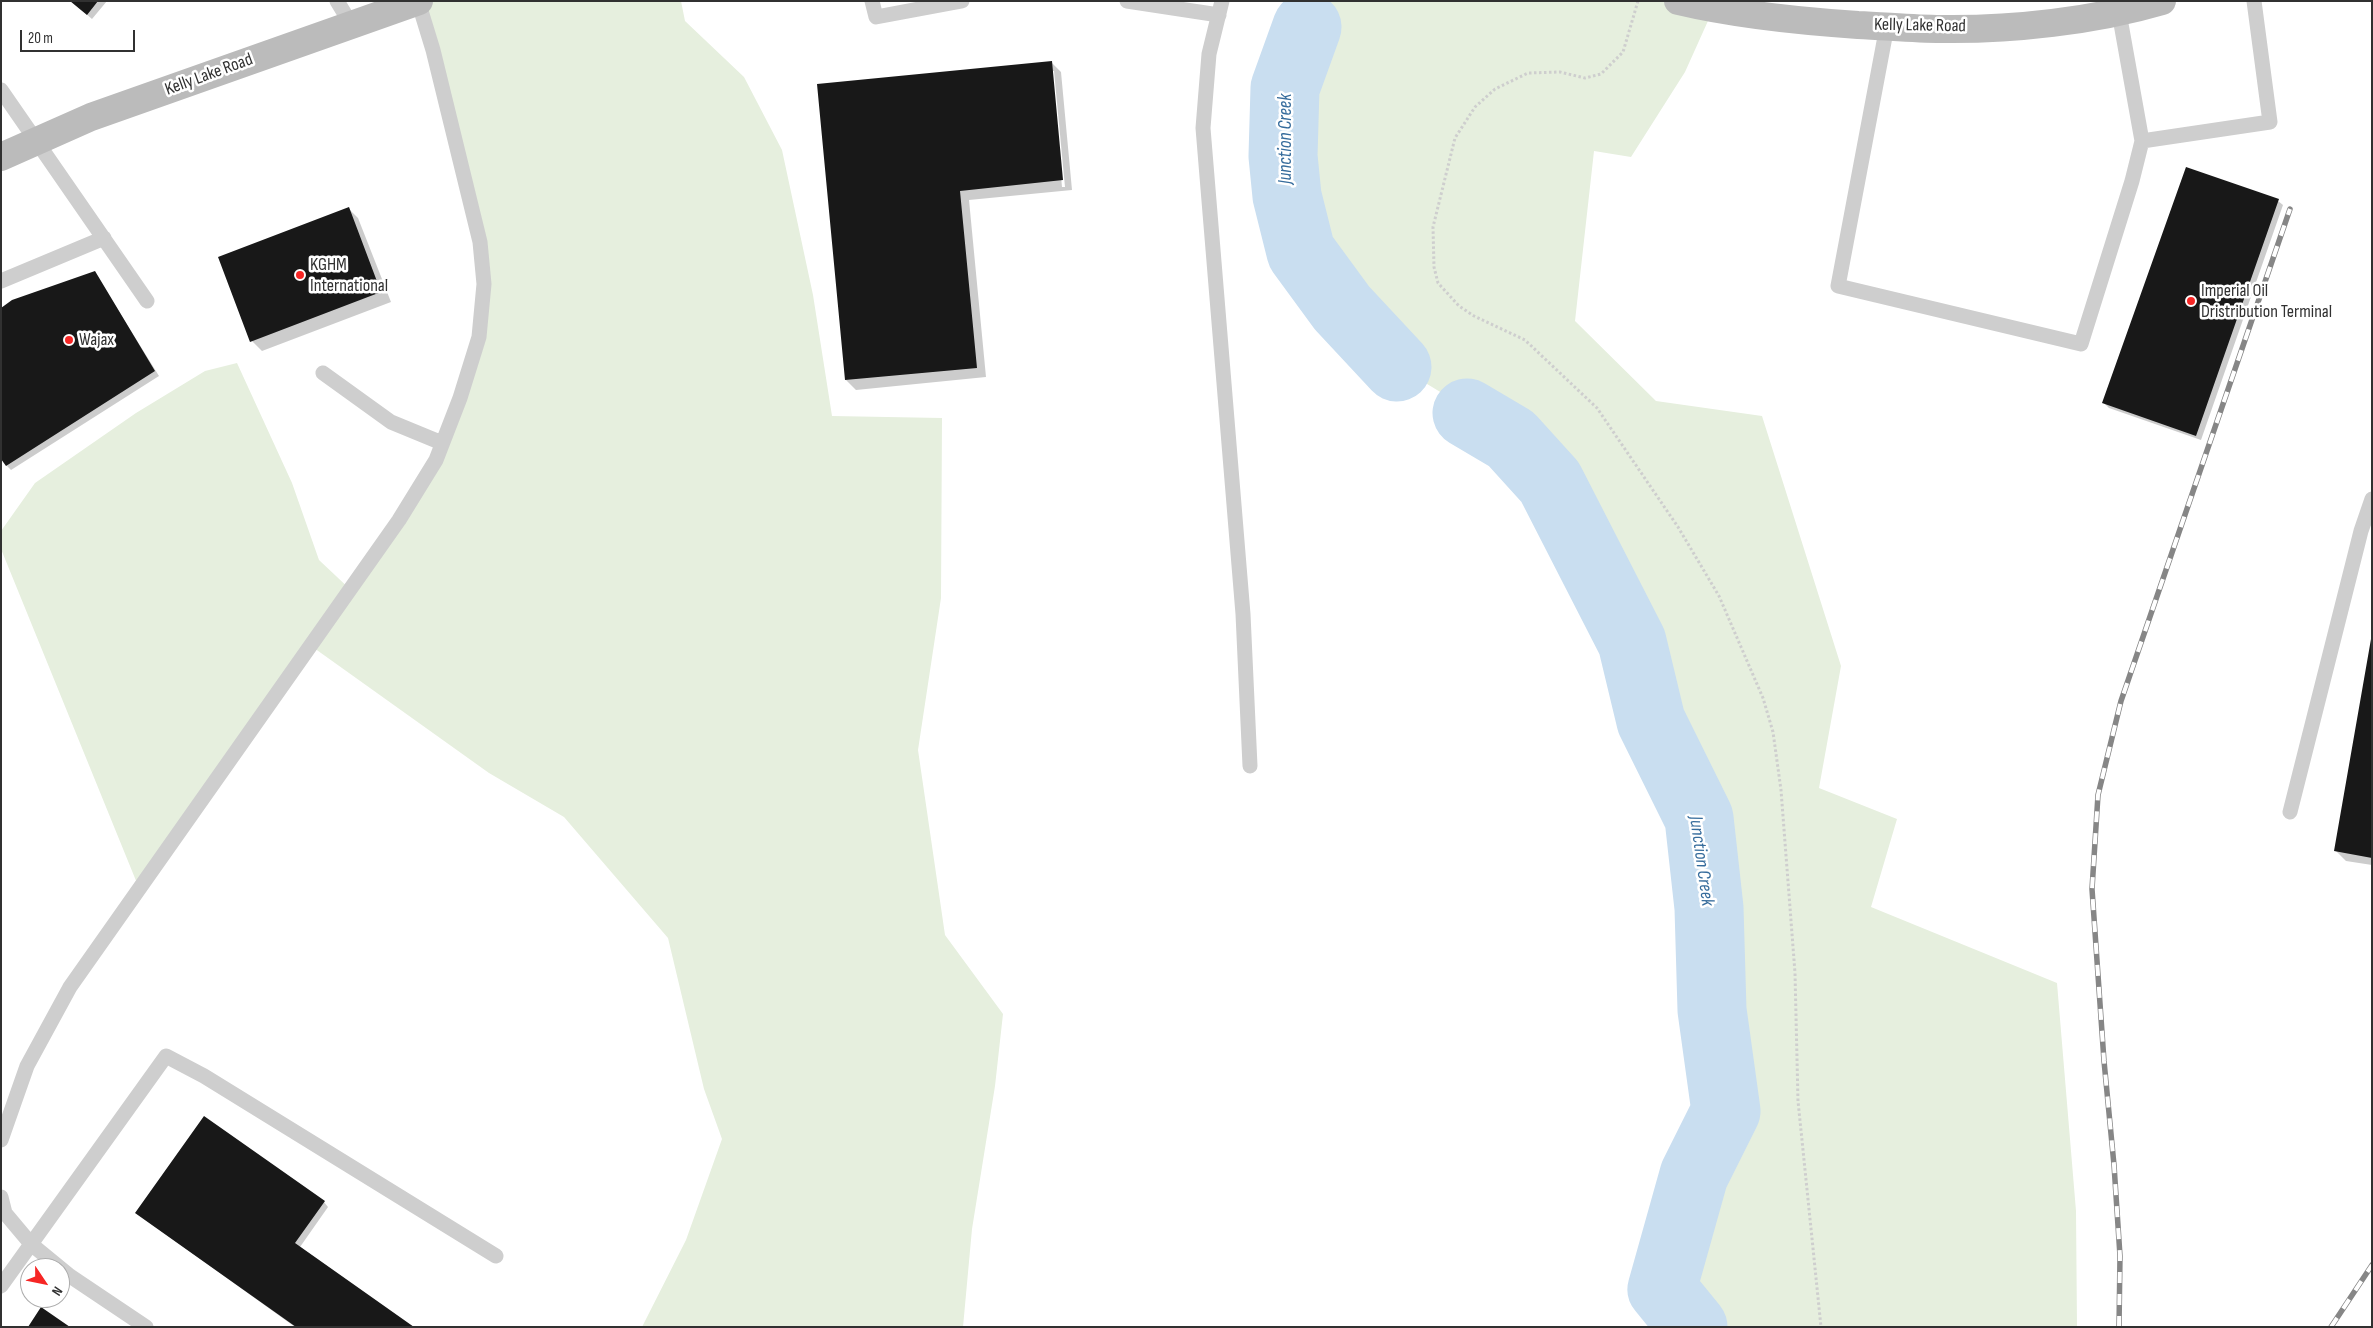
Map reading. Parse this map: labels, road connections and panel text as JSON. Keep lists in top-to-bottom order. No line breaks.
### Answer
{"streets":{"street":["Kelly Lake Road"]},"water":["Junction Creek"],"places":["KGHM International","Imperial Oil Dristribution Terminal","Wajax"],"scale_bar":"20 m","north":"bottom right"}
